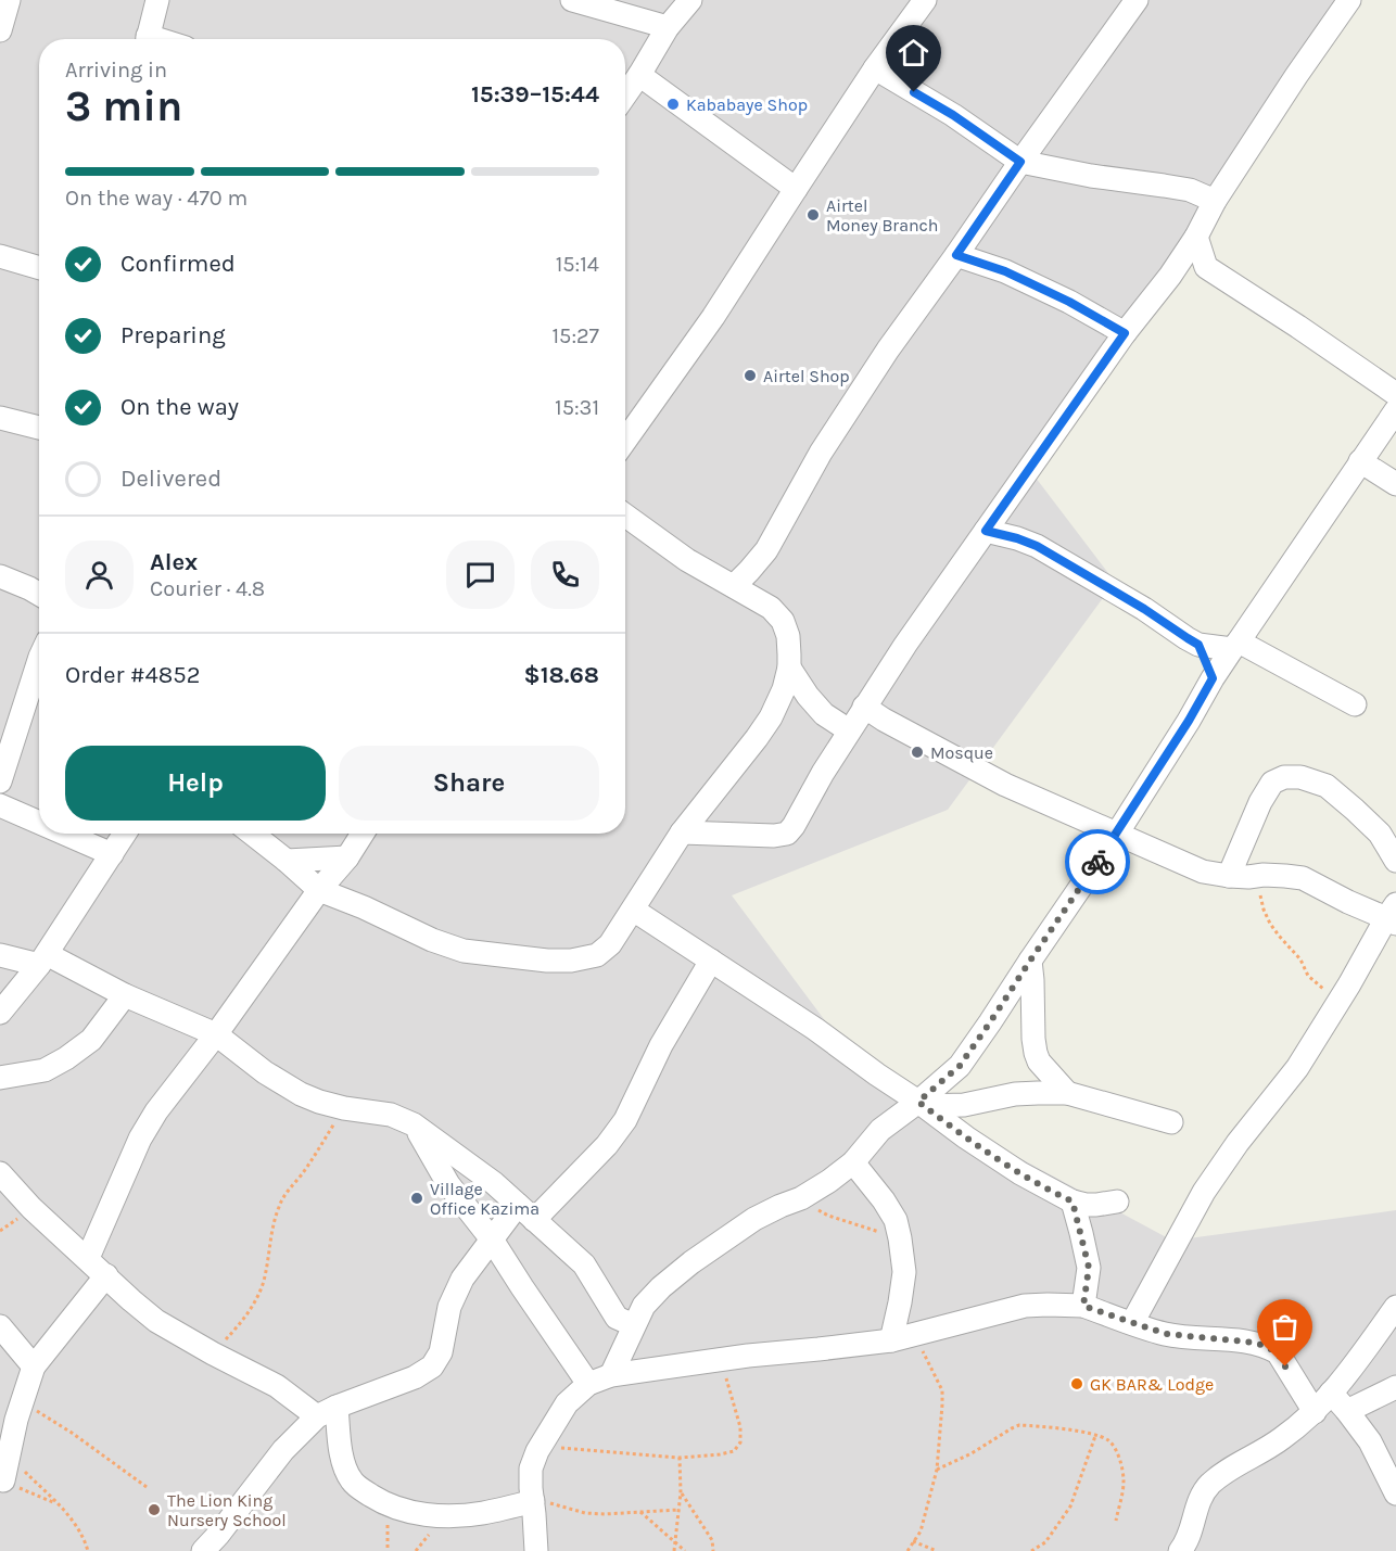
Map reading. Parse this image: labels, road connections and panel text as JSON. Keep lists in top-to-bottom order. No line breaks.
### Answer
{"places":["Kababaye Shop","Airtel Money Branch","Airtel Shop","Mosque","Village Office Kazima","GK BAR& Lodge","The Lion King Nursery School"],"page":{"heading":["3 min","Arriving in","15:39–15:44"],"panel":["Alex","Courier · 4.8","Order #4852","$18.68"],"bar":"On the way · 470 m","list":[["Confirmed","15:14"],["Preparing","15:27"],["On the way","15:31"],"Delivered"],"buttons":["Help","Share"]}}
